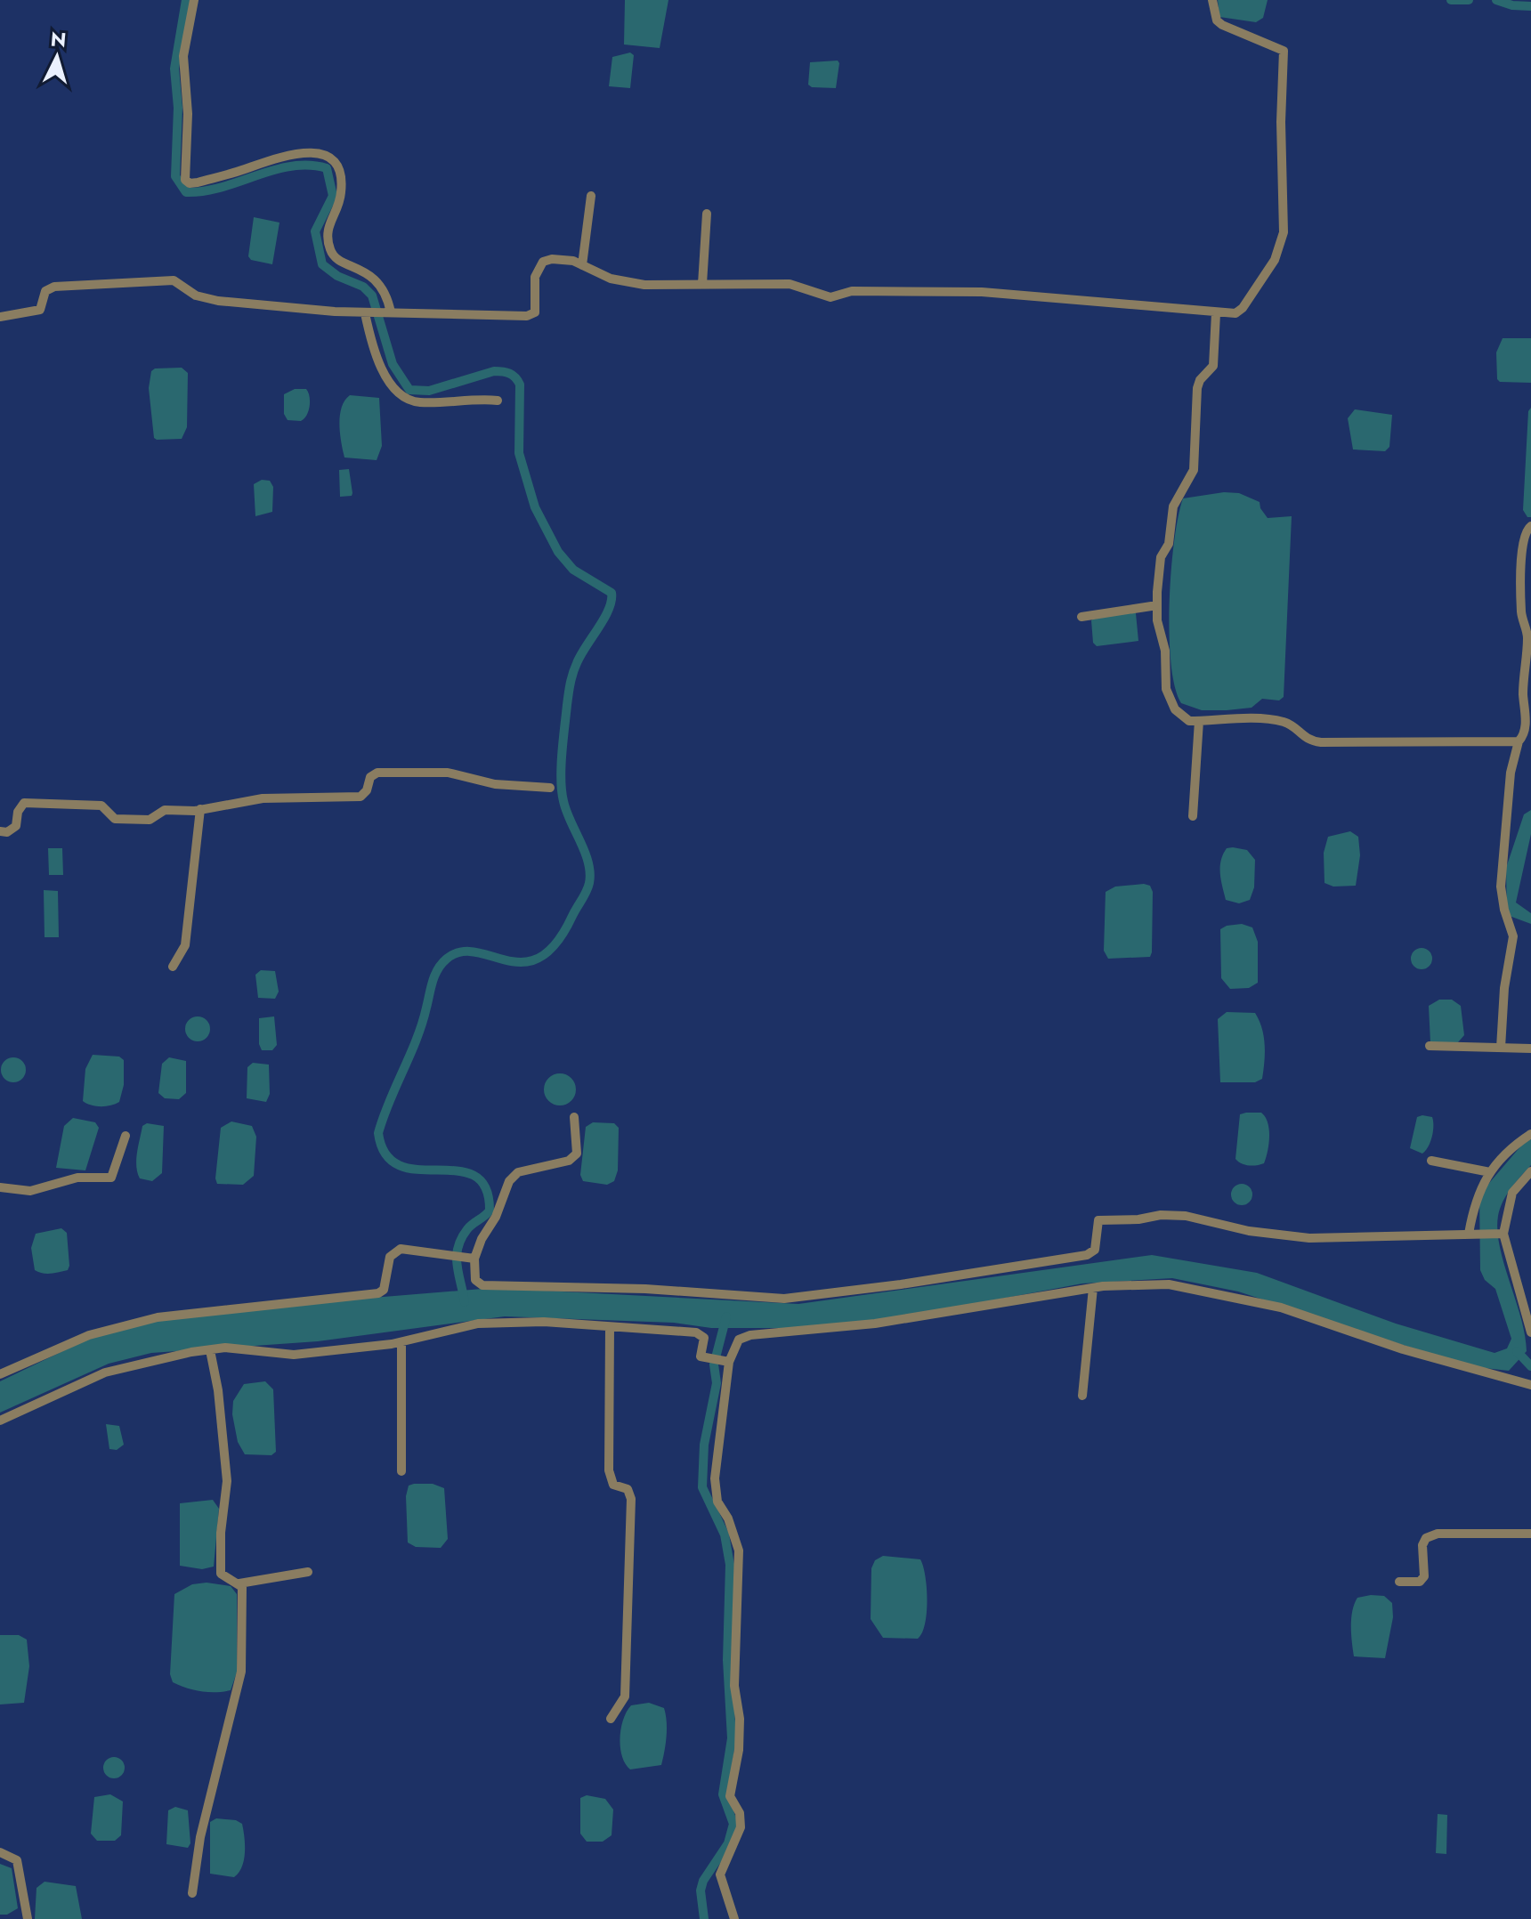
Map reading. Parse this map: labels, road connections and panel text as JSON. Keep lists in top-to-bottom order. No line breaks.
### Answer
{"north":"top"}
